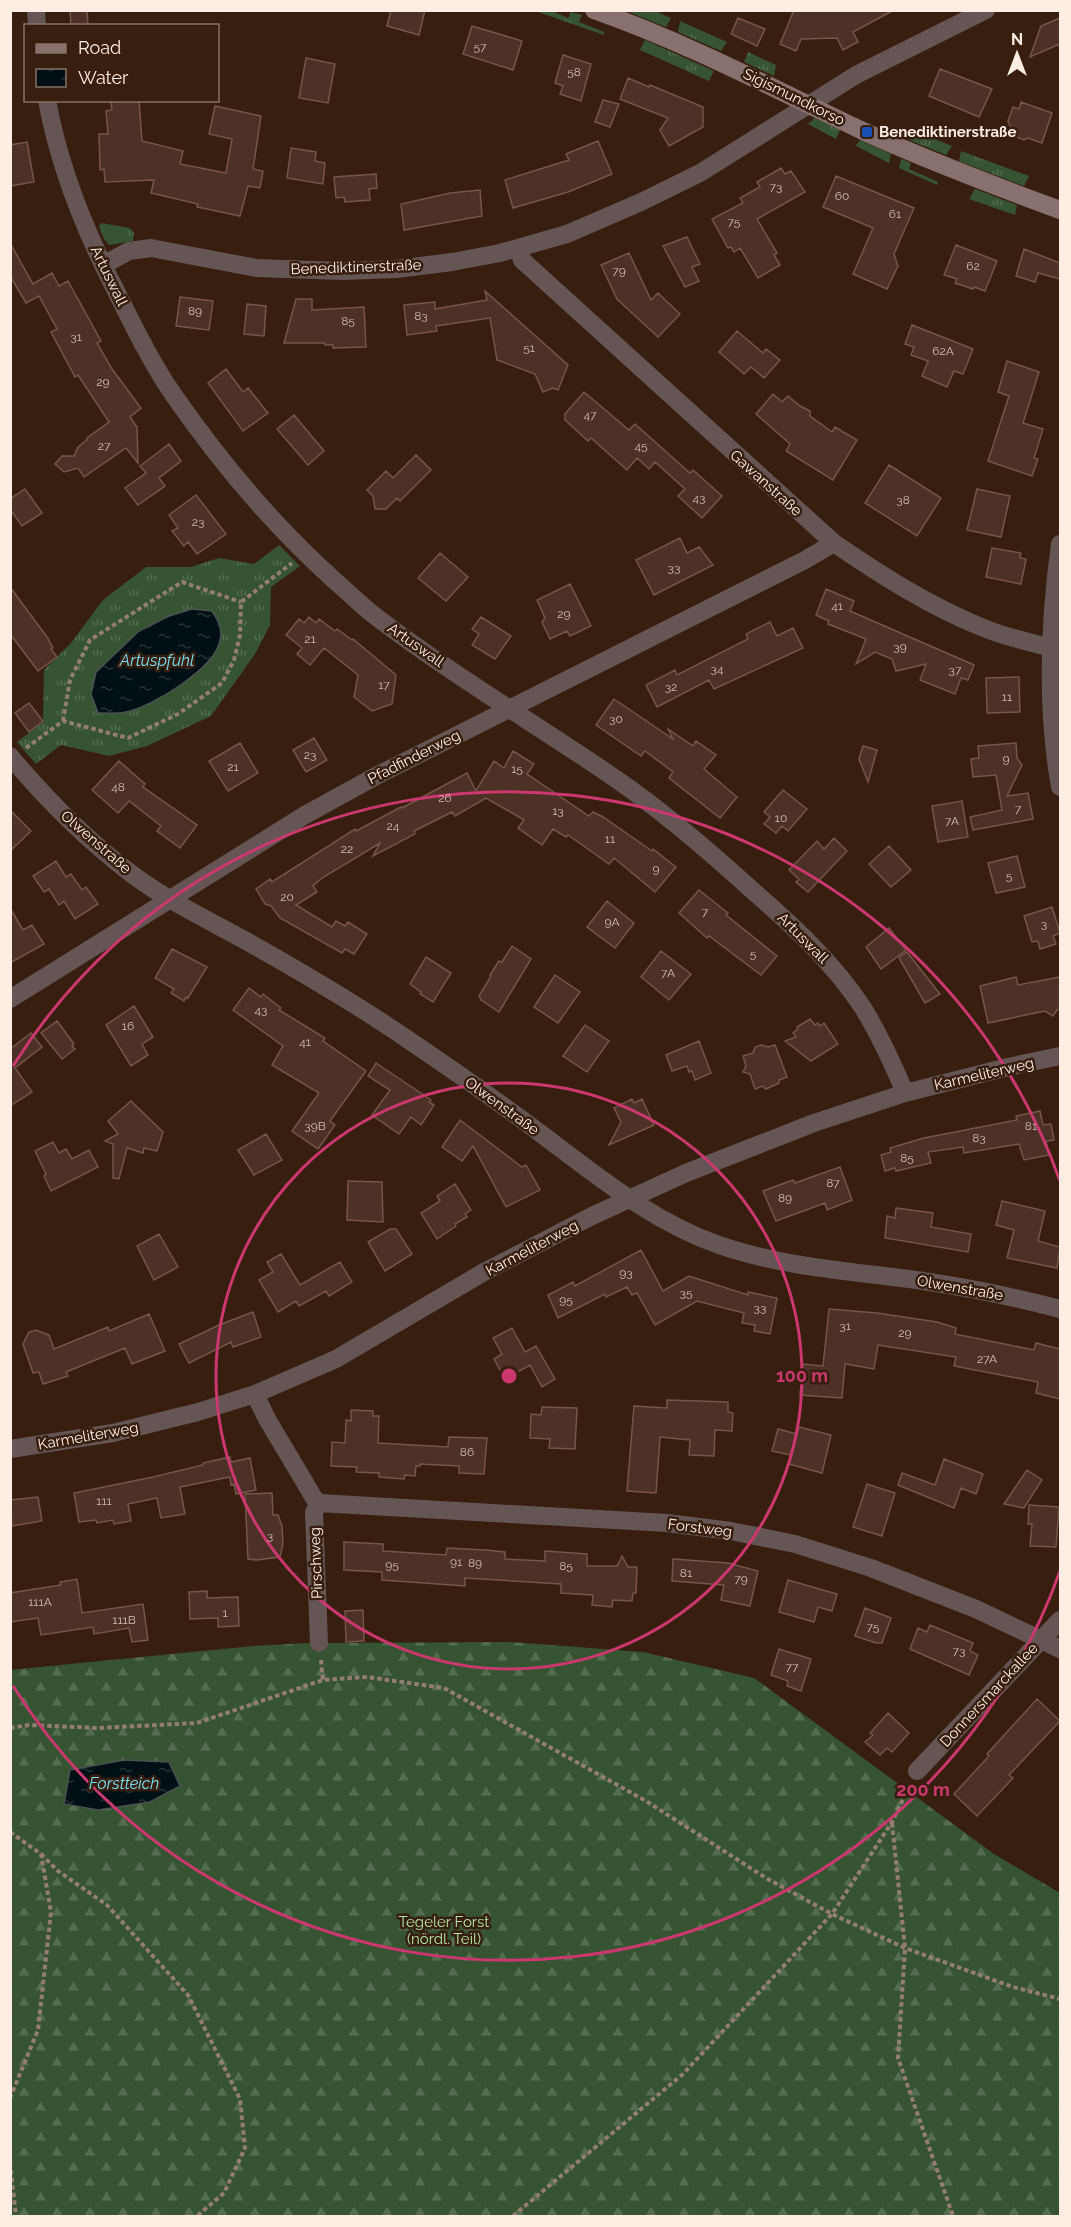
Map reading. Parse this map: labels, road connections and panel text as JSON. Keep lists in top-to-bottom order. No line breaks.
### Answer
{"streets":{"street":["Sigismundkorso","Benediktinerstraße","Artuswall","Gawanstraße","Pfadfinderweg","Olwenstraße","Karmeliterweg","Forstweg","Pirschweg","Donnersmarckallee"]},"crossings":[["Sigismundkorso","Benediktinerstraße"],["Benediktinerstraße","Artuswall"],["Benediktinerstraße","Gawanstraße"],["Artuswall","Pfadfinderweg"],["Artuswall","Karmeliterweg"],["Gawanstraße","Pfadfinderweg"],["Pfadfinderweg","Olwenstraße"],["Olwenstraße","Karmeliterweg"],["Forstweg","Pirschweg"],["Forstweg","Donnersmarckallee"]],"water":["Artuspfuhl","Forstteich"],"parks":["Tegeler Forst (nördl. Teil)"],"places":{"transit":["Benediktinerstraße"]},"house_numbers":["57","58","73","60","61","75","62","79","89","83","85","31","51","62A","29","47","27","45","43","38","23","33","41","29","21","39","34","37","17","32","11","30","23","9","21","15","48","26","7","13","10","7A","24","11","22","9","5","20","7","9A","3","5","7A","43","16","41","39B","81","83","85","87","89","93","35","95","33","31","29","27A","86","111","3","91","89","95","85","81","79","111A","1","111B","75","73","77"],"legend":["Road","Water"],"north":"top","rings":["100 m","200 m"]}
